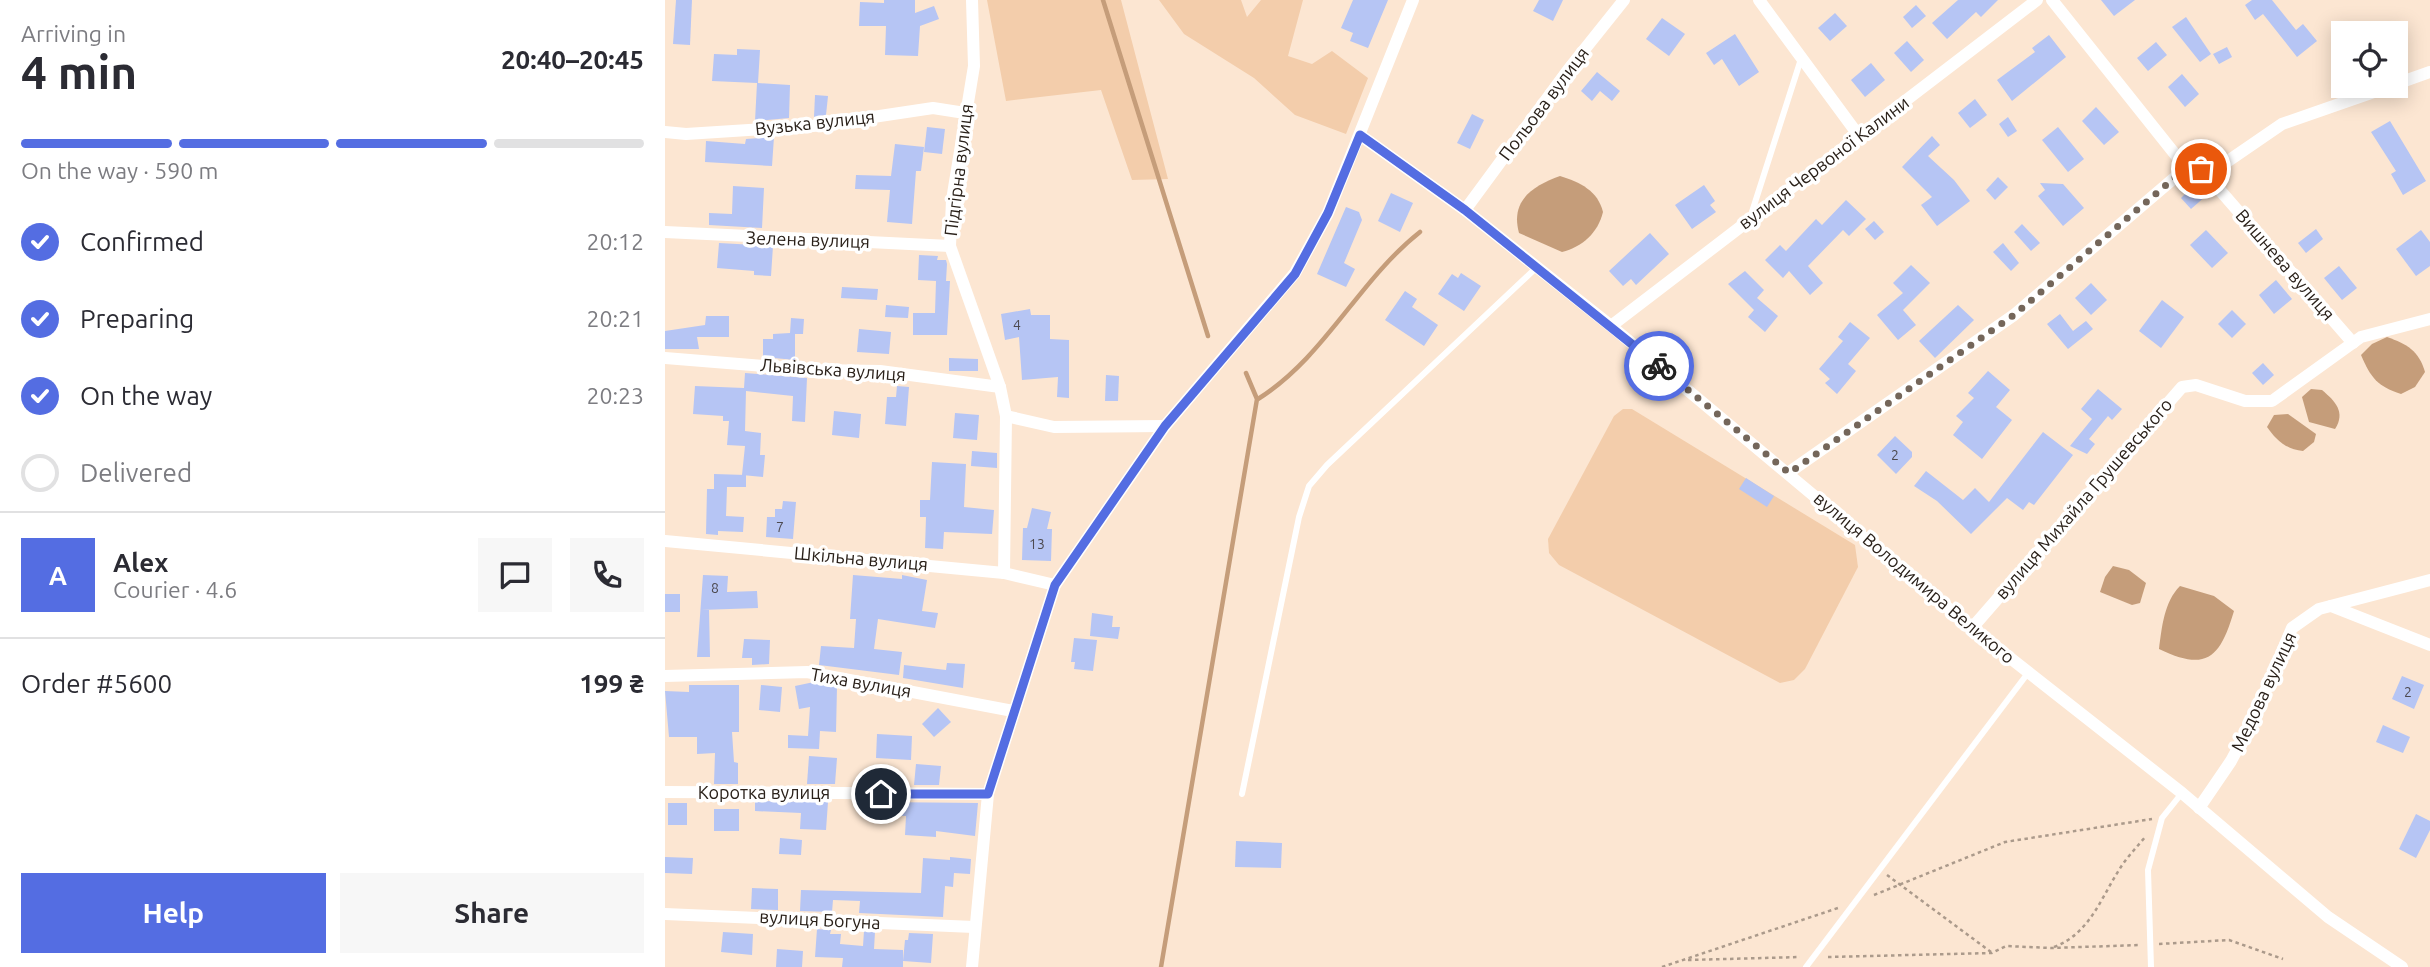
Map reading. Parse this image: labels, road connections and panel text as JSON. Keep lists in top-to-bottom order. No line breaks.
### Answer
{"streets":{"street":["Польова вулиця","Вузька вулиця","вулиця Червоної Калини","Підгірна вулиця","Зелена вулиця","Вишнева вулиця","Львівська вулиця","вулиця Михайла Грушевського","Шкільна вулиця","вулиця Володимира Великого","Тиха вулиця","Медова вулиця","Коротка вулиця","вулиця Богуна"]},"crossings":[["Польова вулиця","вулиця Володимира Великого"],["Вузька вулиця","Підгірна вулиця"],["вулиця Червоної Калини","вулиця Володимира Великого"],["Підгірна вулиця","Зелена вулиця"],["Підгірна вулиця","Львівська вулиця"],["Підгірна вулиця","Шкільна вулиця"],["Вишнева вулиця","вулиця Михайла Грушевського"],["вулиця Михайла Грушевського","вулиця Володимира Великого"],["вулиця Володимира Великого","Медова вулиця"]],"house_numbers":["4","2","7","13","8","2"],"page":{"heading":["4 min","Arriving in","20:40–20:45"],"panel":["Alex","Courier · 4.6","Order #5600","199 ₴"],"bar":"On the way · 590 m","list":[["Confirmed","20:12"],["Preparing","20:21"],["On the way","20:23"],"Delivered"],"round":"A","buttons":["Help","Share"]}}
